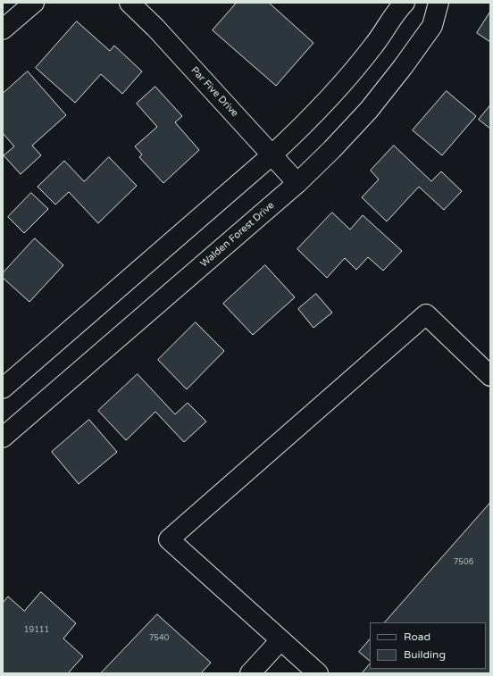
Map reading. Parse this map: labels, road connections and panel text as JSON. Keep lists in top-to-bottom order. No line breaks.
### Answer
{"streets":{"street":["Par Five Drive","Walden Forest Drive"]},"crossings":[["Par Five Drive","Walden Forest Drive"]],"house_numbers":["7506","19111","7540"],"legend":["Road","Building"]}
